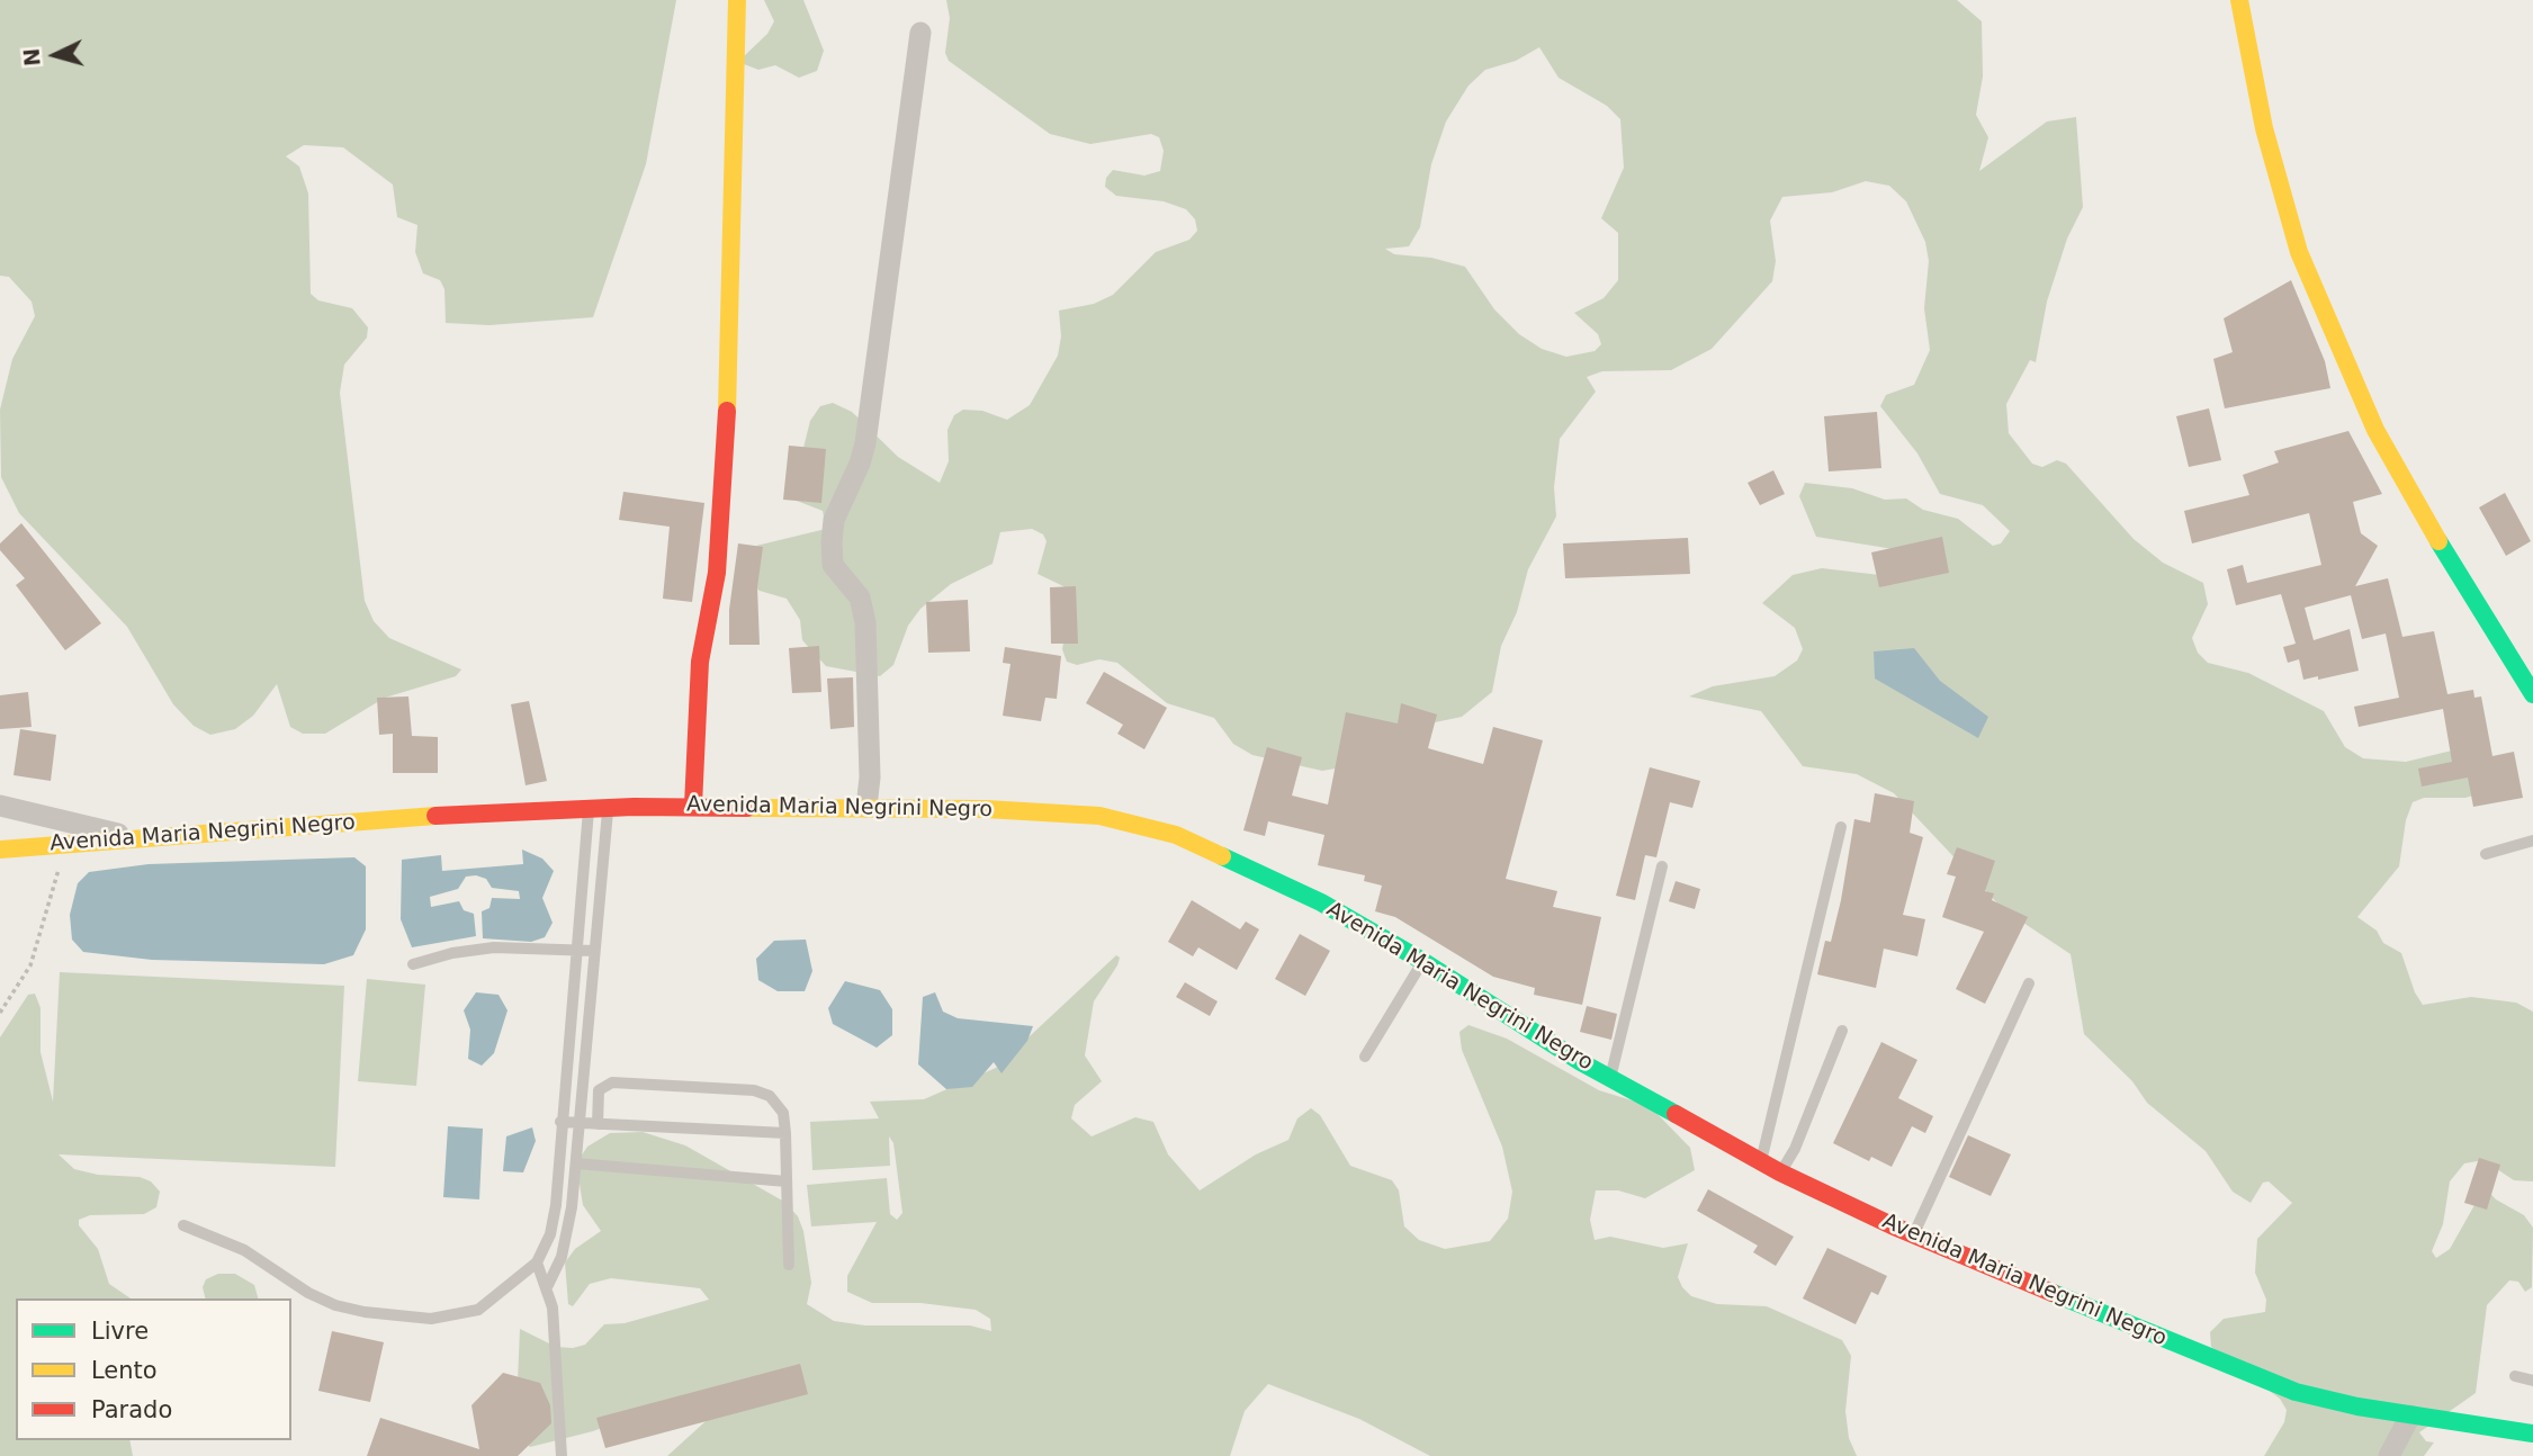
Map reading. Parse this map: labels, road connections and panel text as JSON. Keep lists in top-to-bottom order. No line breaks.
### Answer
{"streets":{"street":["Avenida Maria Negrini Negro"]},"legend":["Livre","Lento","Parado"],"north":"left"}
